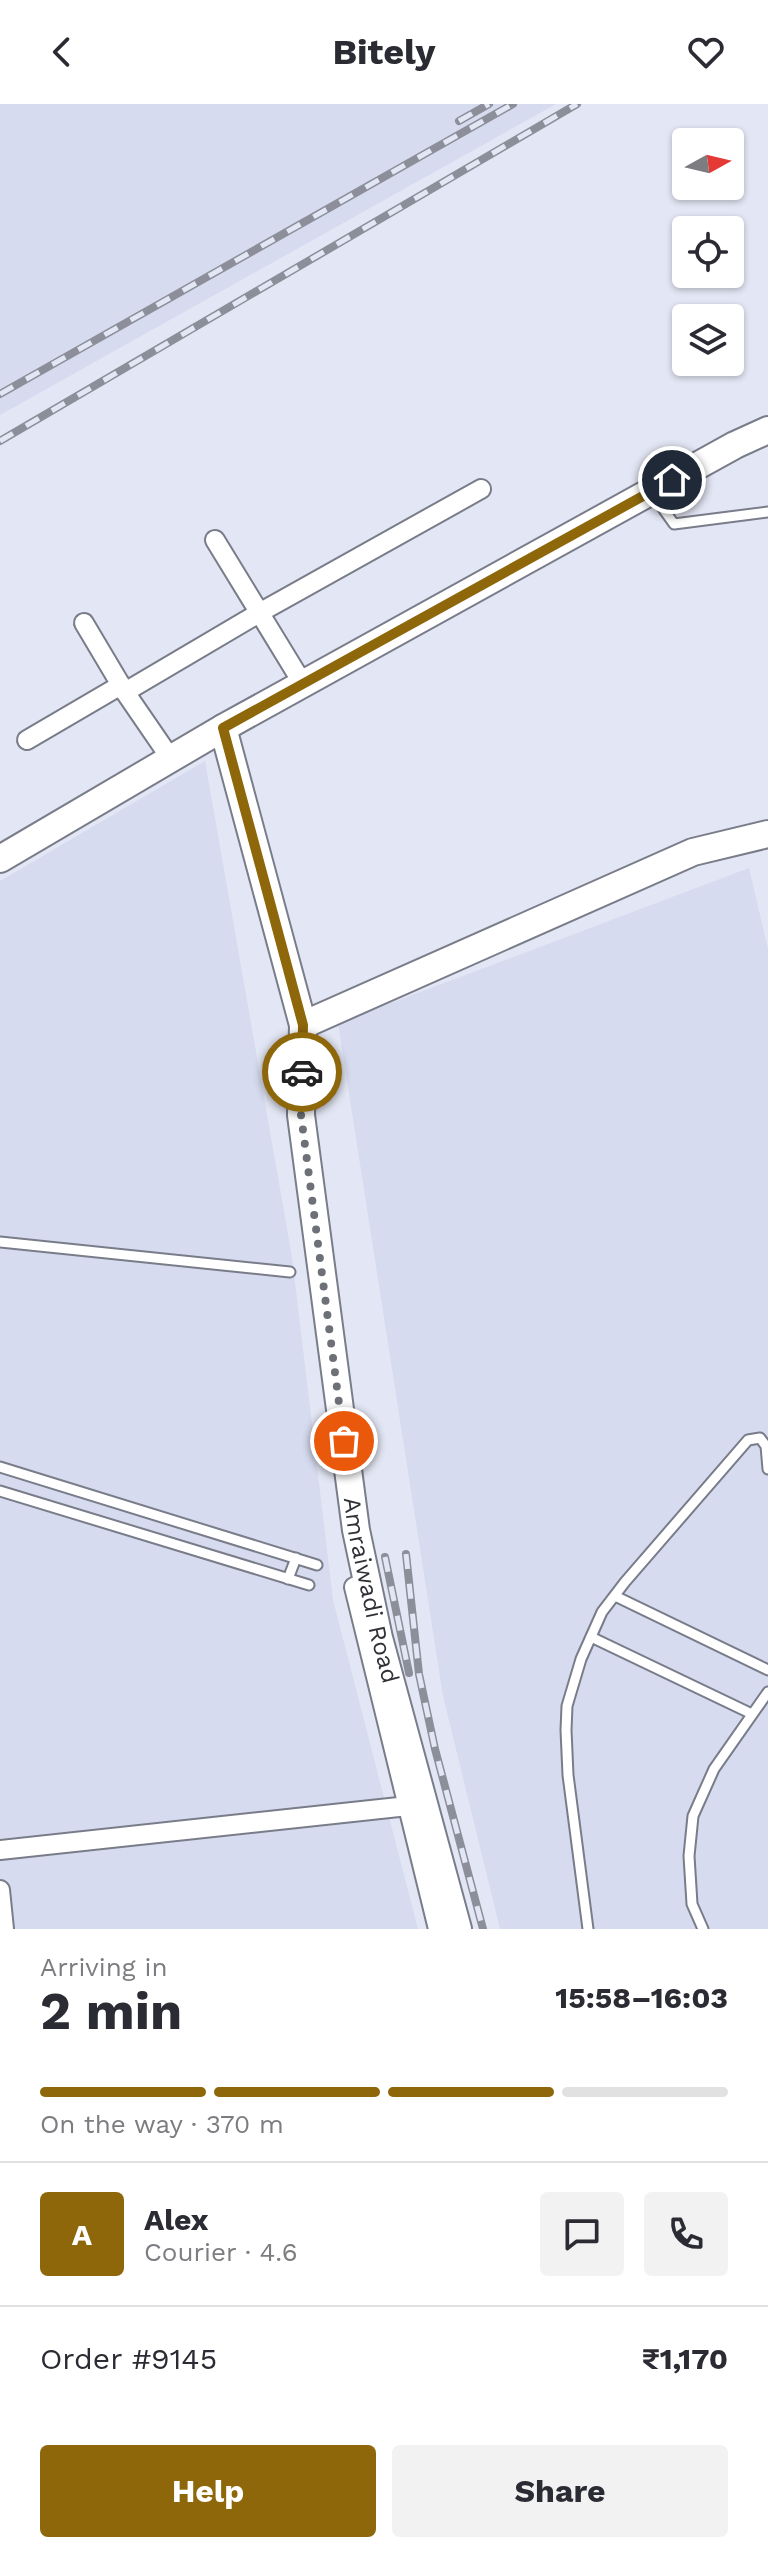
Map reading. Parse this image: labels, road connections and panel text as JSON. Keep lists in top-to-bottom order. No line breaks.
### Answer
{"streets":{"main road":["Amraiwadi Road"]},"north":"right","page":{"header":"Bitely","heading":["2 min","Arriving in","15:58–16:03"],"panel":["Alex","Courier · 4.6","Order #9145","₹1,170"],"bar":"On the way · 370 m","round":"A","buttons":["Help","Share"]}}
